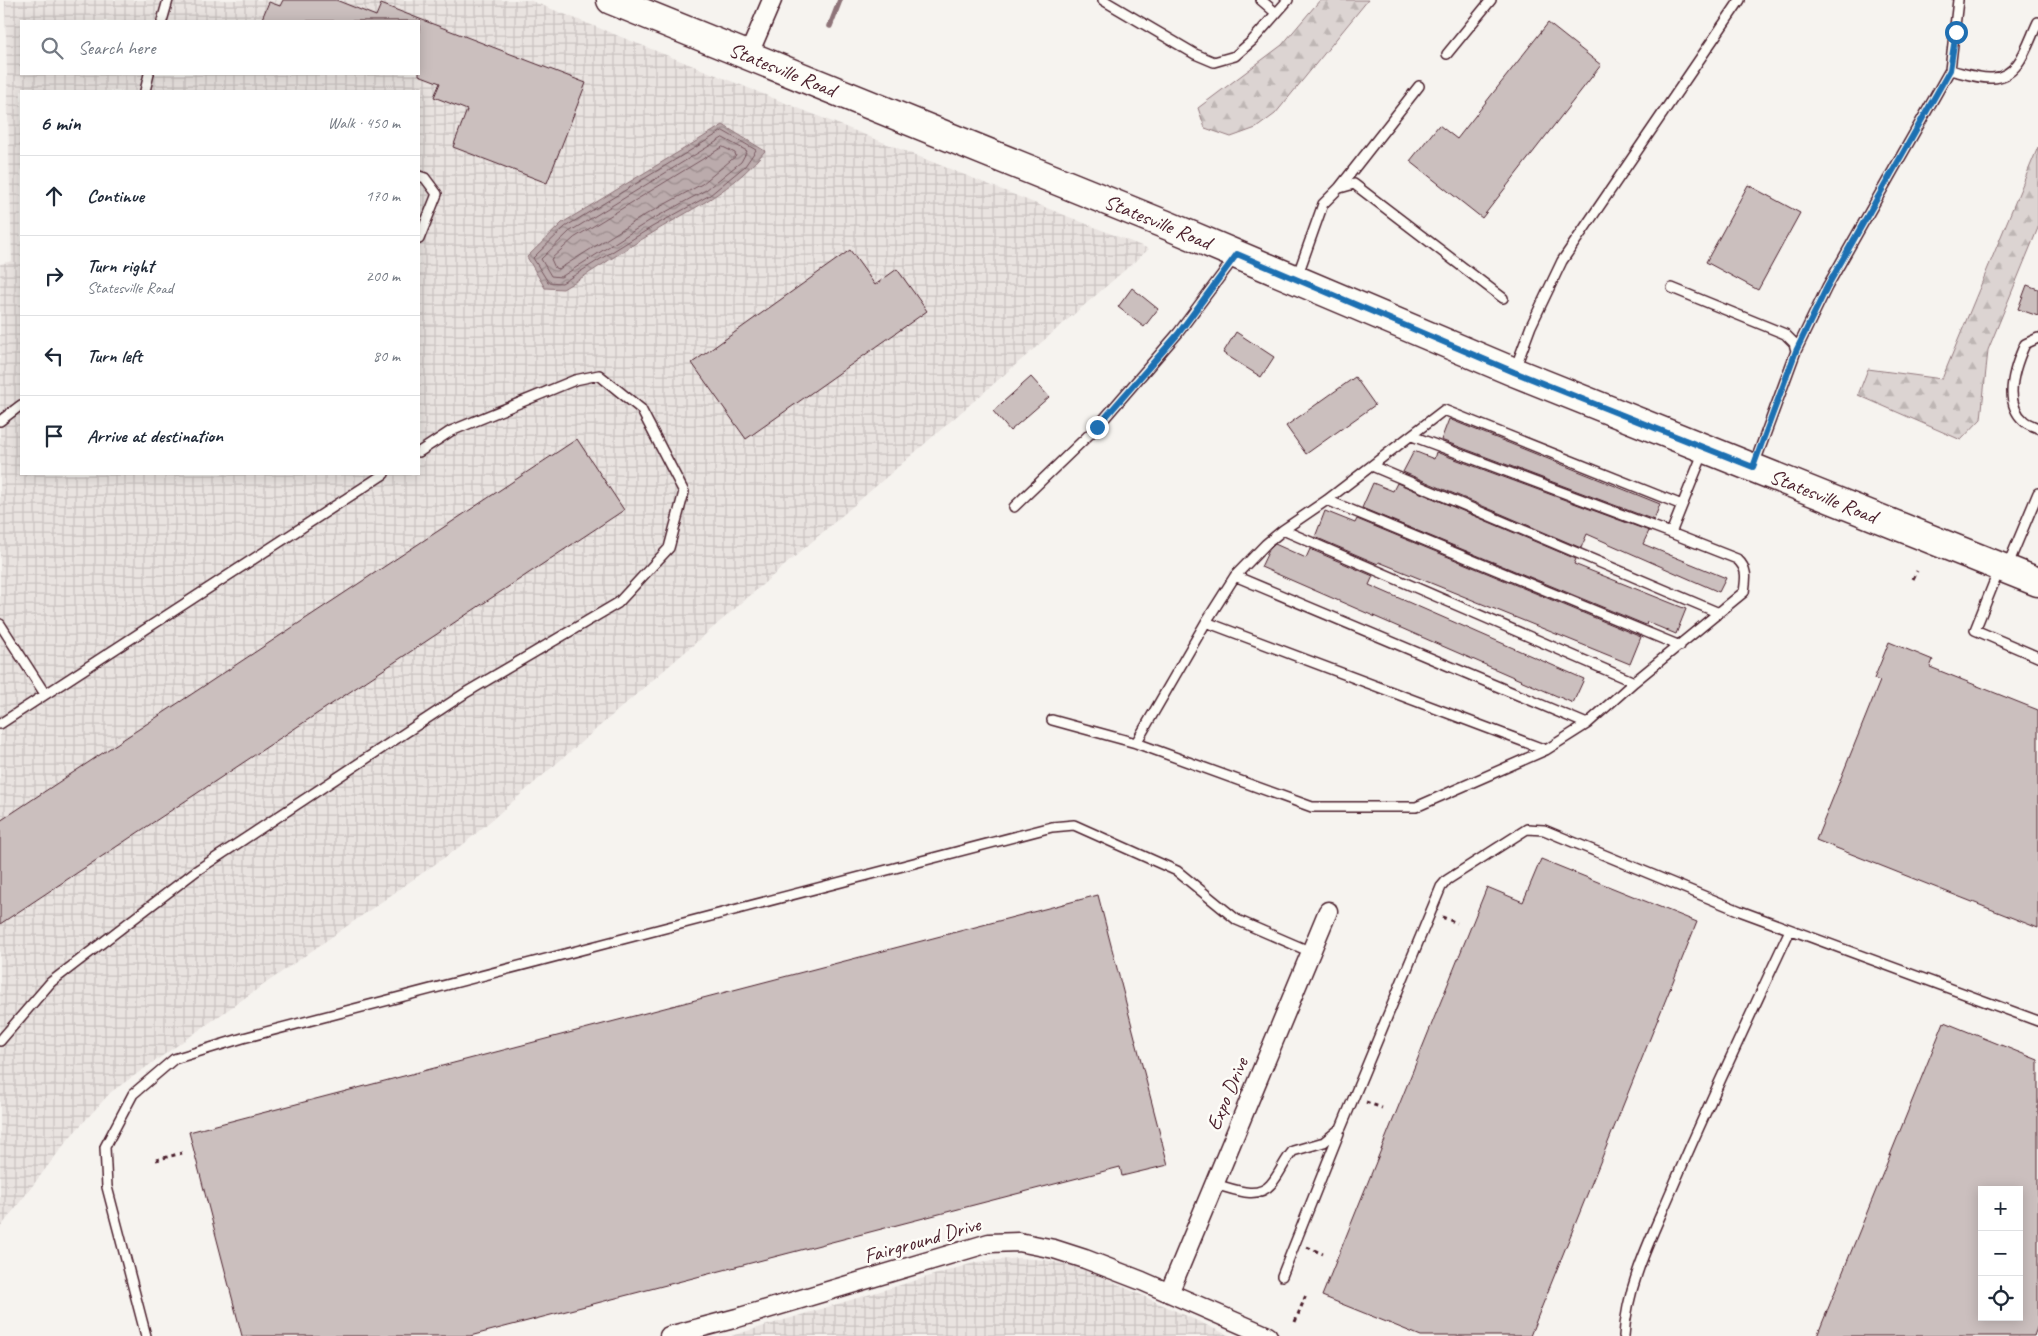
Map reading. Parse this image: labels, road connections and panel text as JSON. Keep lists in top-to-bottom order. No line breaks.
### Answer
{"streets":{"main road":["Statesville Road"],"street":["Expo Drive","Fairground Drive"]},"crossings":[["Expo Drive","Fairground Drive"]],"page":{"search":"Search here","heading":["6 min","Walk · 450 m"],"list":[["Continue","170 m"],["Turn right","Statesville Road","200 m"],["Turn left","80 m"],"Arrive at destination"],"map_buttons":["+","−"]}}
